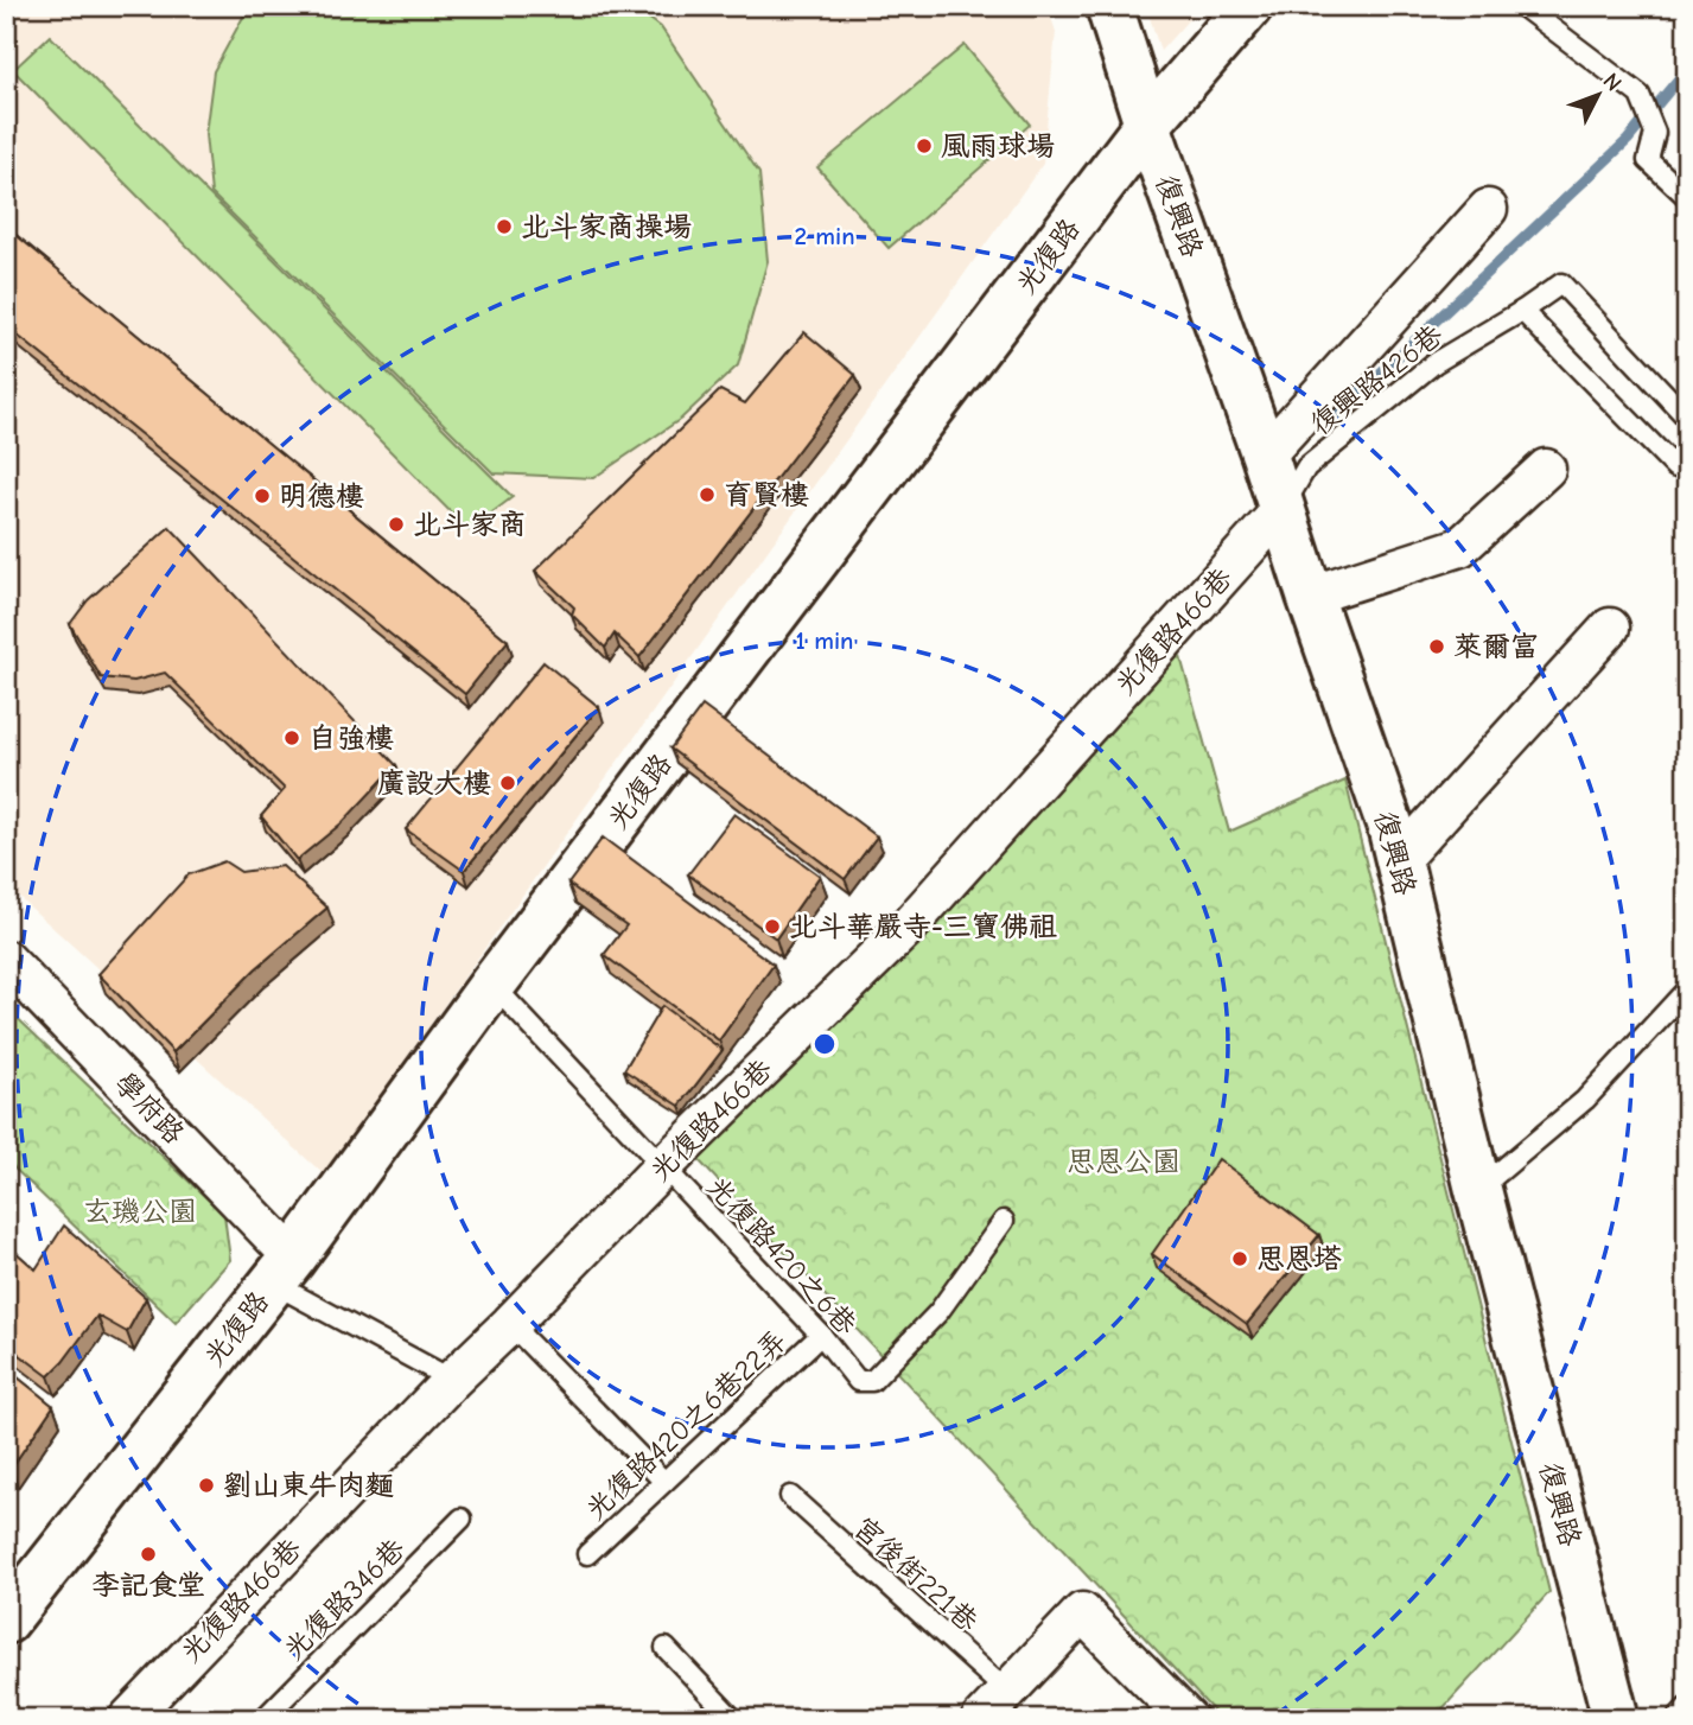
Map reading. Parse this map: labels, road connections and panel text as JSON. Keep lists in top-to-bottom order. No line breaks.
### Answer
{"streets":{"street":["復興路","光復路","光復路466巷","學府路"],"lane":["復興路426巷","光復路420之6巷","光復路420之6巷22弄","宮後街221巷","光復路346巷"]},"crossings":[["復興路","光復路"],["復興路","復興路426巷"],["復興路","光復路466巷"],["光復路","學府路"],["光復路","光復路420之6巷"],["復興路426巷","光復路466巷"],["光復路466巷","光復路420之6巷"],["光復路420之6巷","光復路420之6巷22弄"]],"parks":["思恩公園","玄璣公園"],"places":["風雨球場","北斗家商操場","育賢樓","明德樓","北斗家商","萊爾富","自強樓","廣設大樓","北斗華嚴寺-三寶佛祖","思恩塔","劉山東牛肉麵","李記食堂"],"north":"top right","rings":["2 min","1 min"]}
